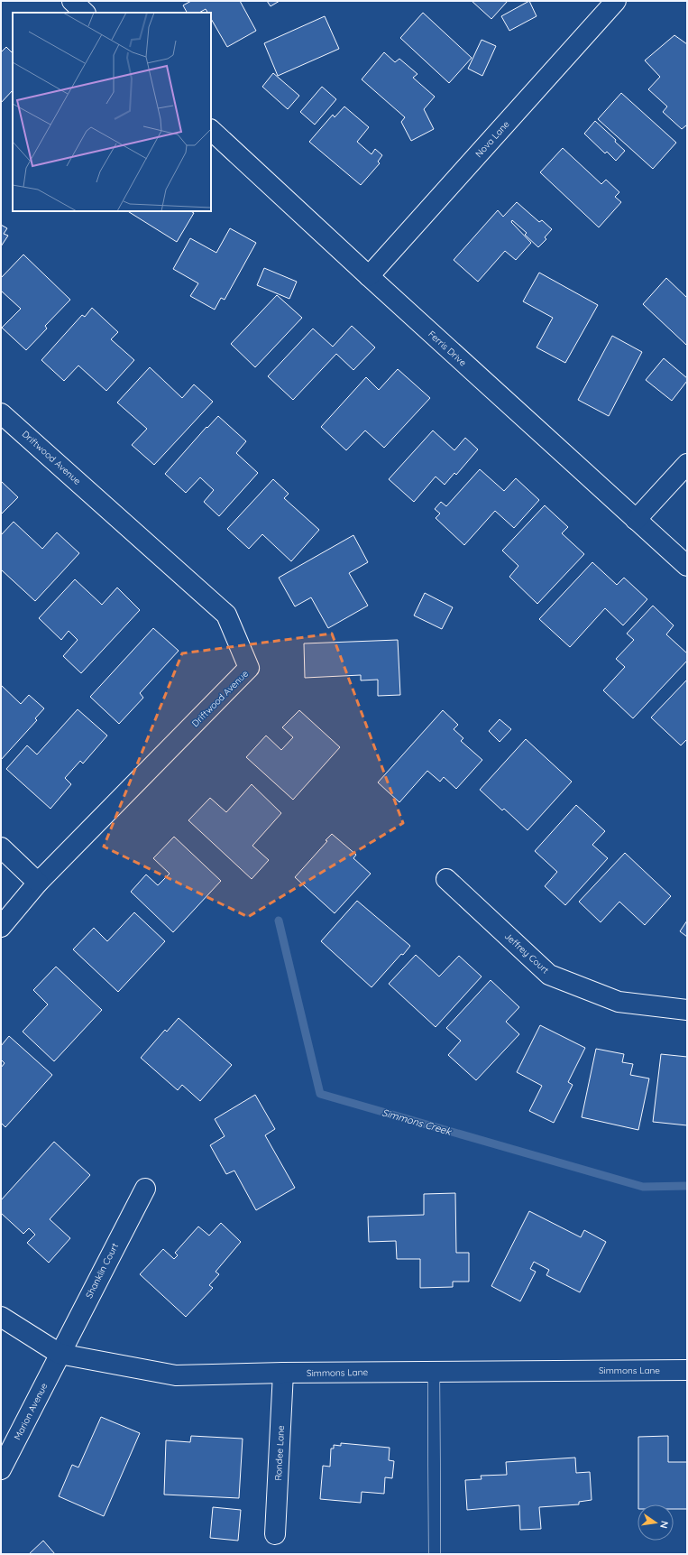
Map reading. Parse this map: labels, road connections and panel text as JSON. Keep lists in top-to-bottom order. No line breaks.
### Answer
{"streets":{"street":["Nova Lane","Ferris Drive","Driftwood Avenue","Jeffrey Court","Shanklin Court","Simmons Lane","Marion Avenue","Rondee Lane"]},"crossings":[["Nova Lane","Ferris Drive"],["Shanklin Court","Simmons Lane"],["Shanklin Court","Marion Avenue"],["Simmons Lane","Marion Avenue"],["Simmons Lane","Rondee Lane"]],"water":["Simmons Creek"],"north":"right"}
